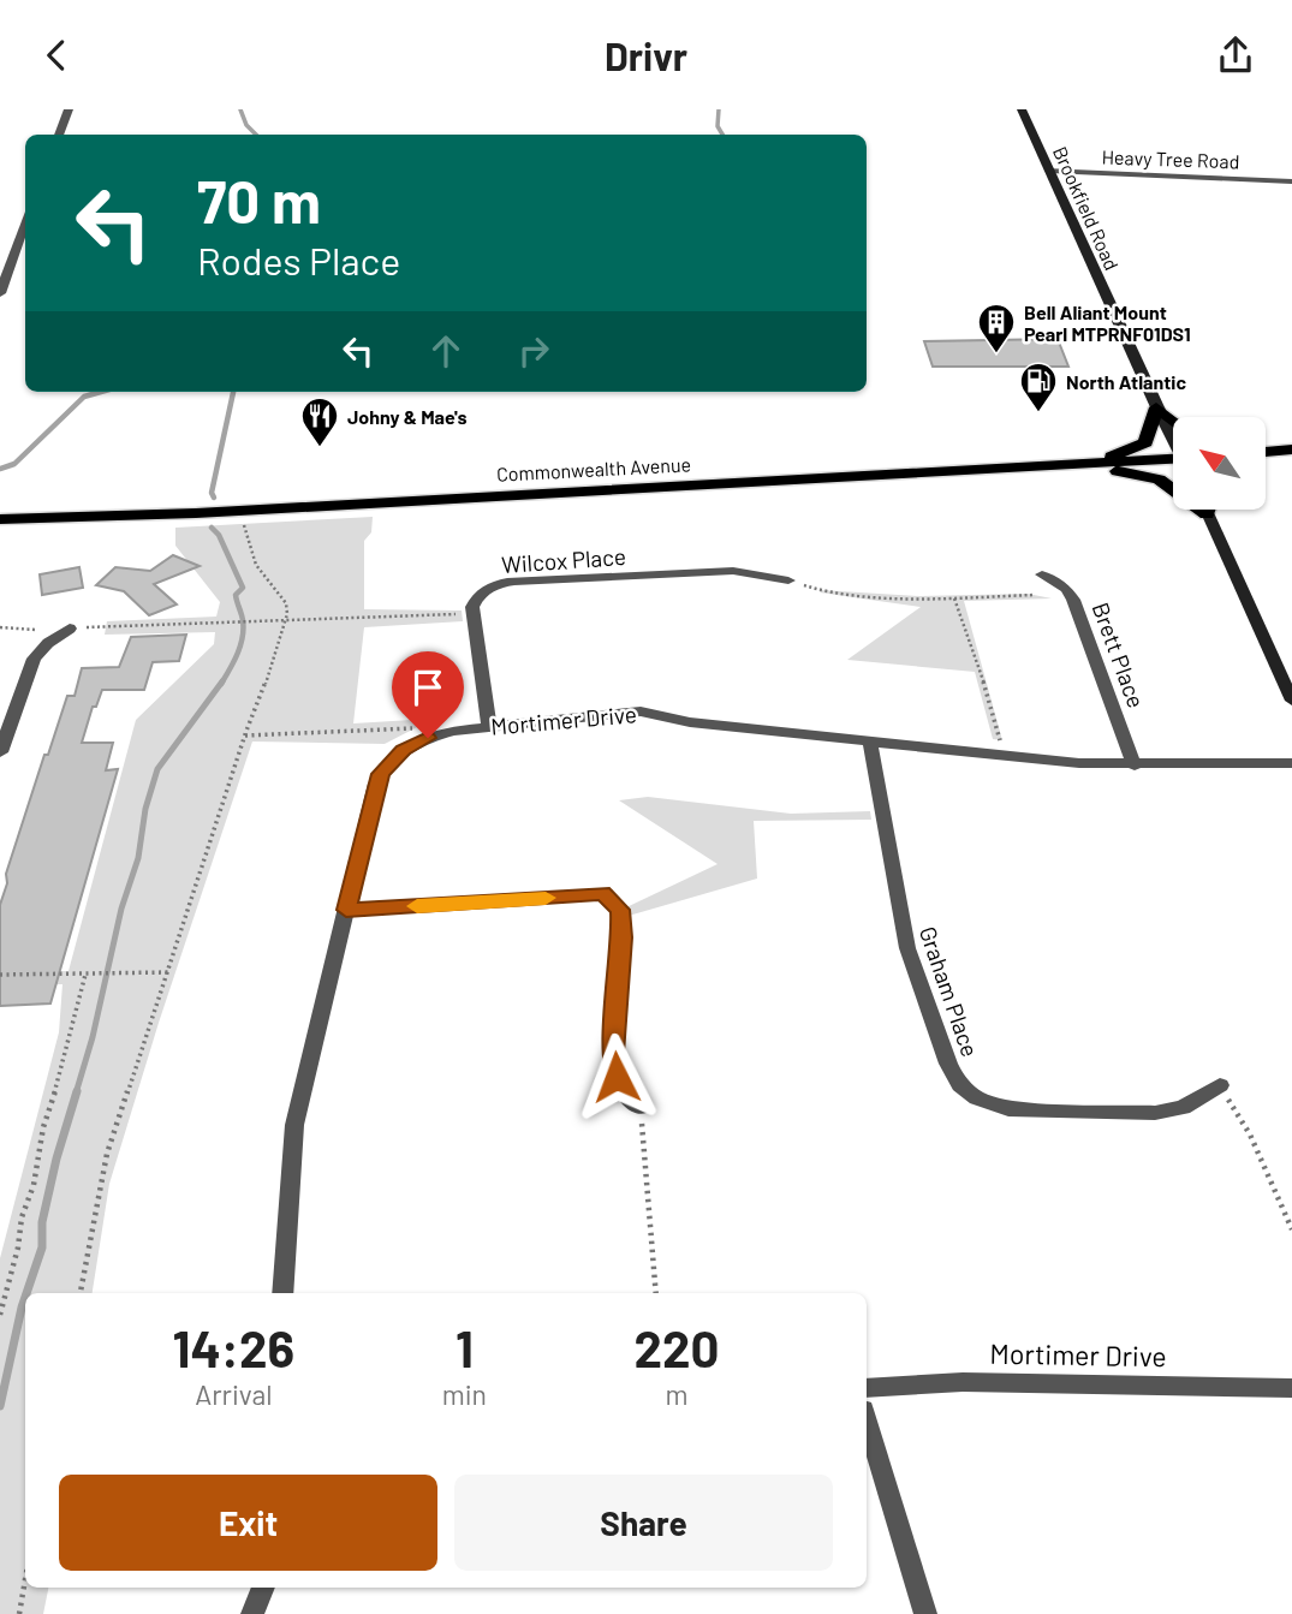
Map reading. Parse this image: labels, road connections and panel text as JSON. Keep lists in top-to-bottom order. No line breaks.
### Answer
{"streets":{"main road":["Brookfield Road","Commonwealth Avenue"],"street":["Heavy Tree Road","Wilcox Place","Brett Place","Mortimer Drive","Graham Place"]},"crossings":[["Heavy Tree Road","Brookfield Road"],["Brett Place","Mortimer Drive"],["Mortimer Drive","Graham Place"]],"places":{"building":["Bell Aliant Mount Pearl MTPRNF01DS1"],"fuel station":["North Atlantic"],"restaurant":["Johny & Mae's"]},"north":"top left","page":{"header":"Drivr","turn":["70 m","Rodes Place"],"eta":["14:26","Arrival","1","min","220","m"],"buttons":["Exit","Share"]}}
